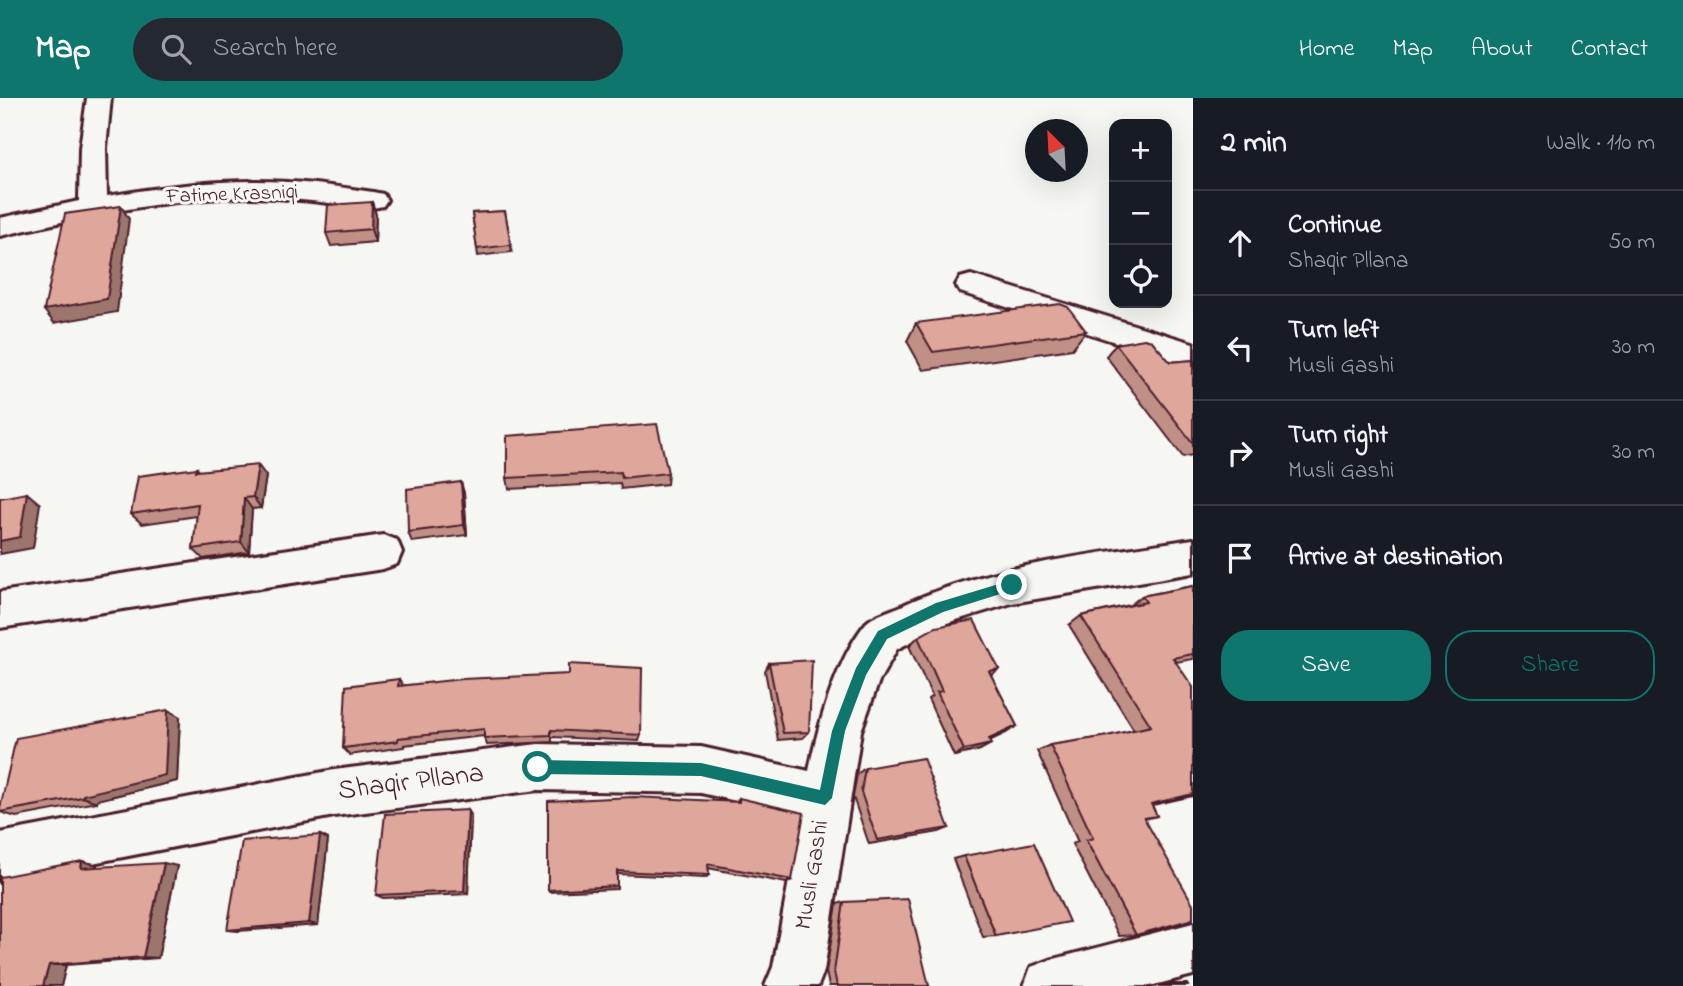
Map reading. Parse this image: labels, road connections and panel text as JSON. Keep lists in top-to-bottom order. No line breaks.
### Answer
{"streets":{"street":["Fatime Krasniqi","Shaqir Pllana","Musli Gashi"]},"crossings":[["Shaqir Pllana","Musli Gashi"]],"north":"top left","page":{"header":"Map","search":"Search here","nav":["Home","Map","About","Contact"],"heading":["2 min","Walk · 110 m"],"map_buttons":["+","−"],"list":[["Continue","Shaqir Pllana","50 m"],["Turn left","Musli Gashi","30 m"],["Turn right","Musli Gashi","30 m"],"Arrive at destination"],"buttons":["Save","Share"]}}
